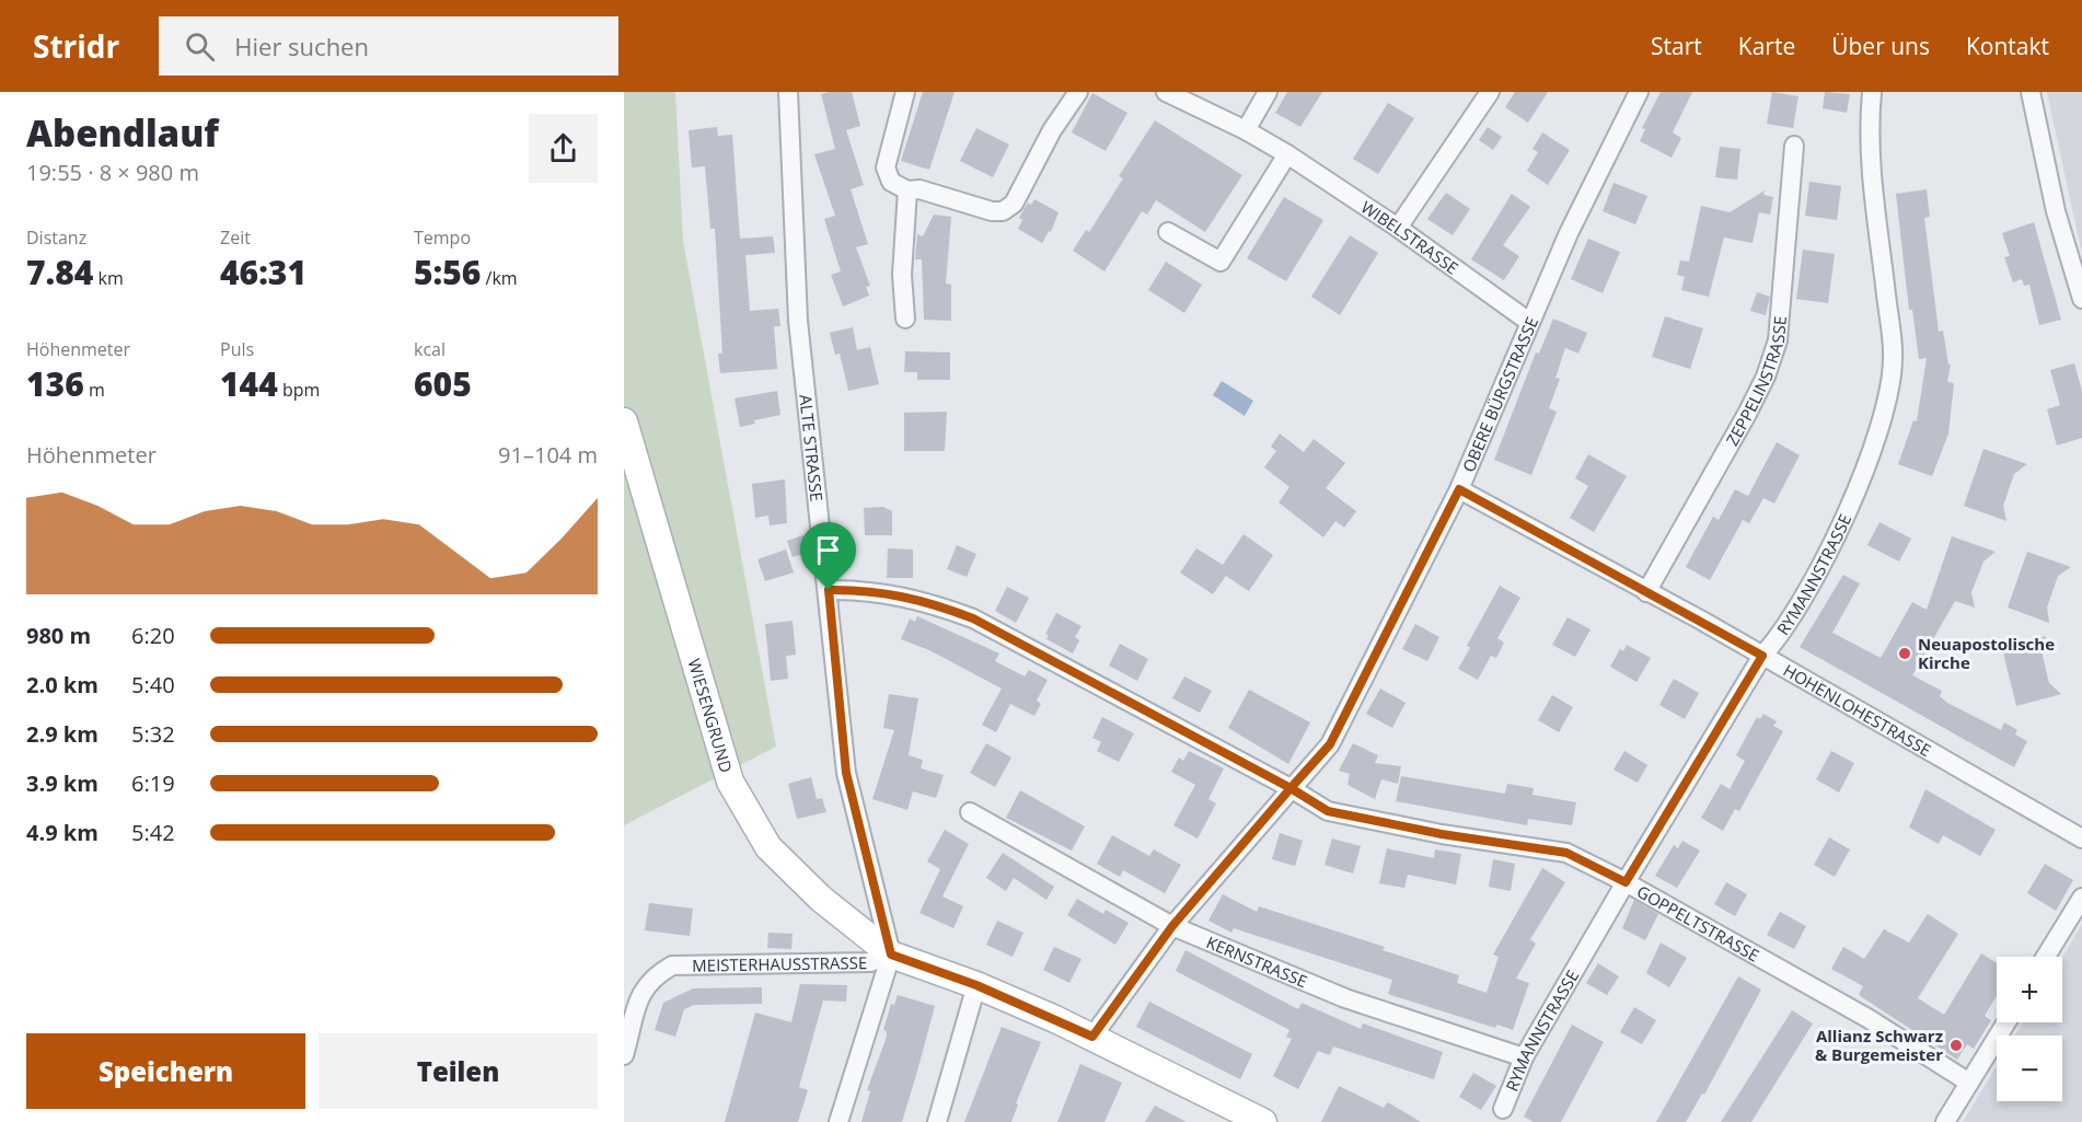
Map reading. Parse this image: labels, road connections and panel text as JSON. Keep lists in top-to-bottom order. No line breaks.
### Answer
{"streets":{"street":["WIBELSTRASSE","ZEPPELINSTRASSE","OBERE BÜRGSTRASSE","ALTE STRASSE","RYMANNSTRASSE","HOHENLOHESTRASSE","WIESENGRUND","GOPPELTSTRASSE","KERNSTRASSE","MEISTERHAUSSTRASSE"]},"crossings":[["WIBELSTRASSE","OBERE BÜRGSTRASSE"],["ZEPPELINSTRASSE","HOHENLOHESTRASSE"],["OBERE BÜRGSTRASSE","HOHENLOHESTRASSE"],["OBERE BÜRGSTRASSE","GOPPELTSTRASSE"],["OBERE BÜRGSTRASSE","KERNSTRASSE"],["OBERE BÜRGSTRASSE","MEISTERHAUSSTRASSE"],["ALTE STRASSE","WIESENGRUND"],["ALTE STRASSE","GOPPELTSTRASSE"],["ALTE STRASSE","MEISTERHAUSSTRASSE"],["RYMANNSTRASSE","HOHENLOHESTRASSE"],["RYMANNSTRASSE","GOPPELTSTRASSE"],["RYMANNSTRASSE","KERNSTRASSE"],["WIESENGRUND","MEISTERHAUSSTRASSE"]],"places":["Neuapostolische Kirche","Allianz Schwarz & Burgemeister"],"page":{"header":"Stridr","search":"Hier suchen","nav":["Start","Karte","Über uns","Kontakt"],"heading":["Abendlauf","19:55 · 8 × 980 m"],"stats":[["Distanz","7.84 km"],["Zeit","46:31"],["Tempo","5:56 /km"],["Höhenmeter","136 m"],["Puls","144 bpm"],["kcal","605"]],"chart":["Höhenmeter","91–104 m"],"list":[{"name":"980 m","note":"6:20"},{"name":"2.0 km","note":"5:40"},{"name":"2.9 km","note":"5:32"},{"name":"3.9 km","note":"6:19"},{"name":"4.9 km","note":"5:42"}],"map_buttons":["+","−"],"buttons":["Speichern","Teilen"]}}
